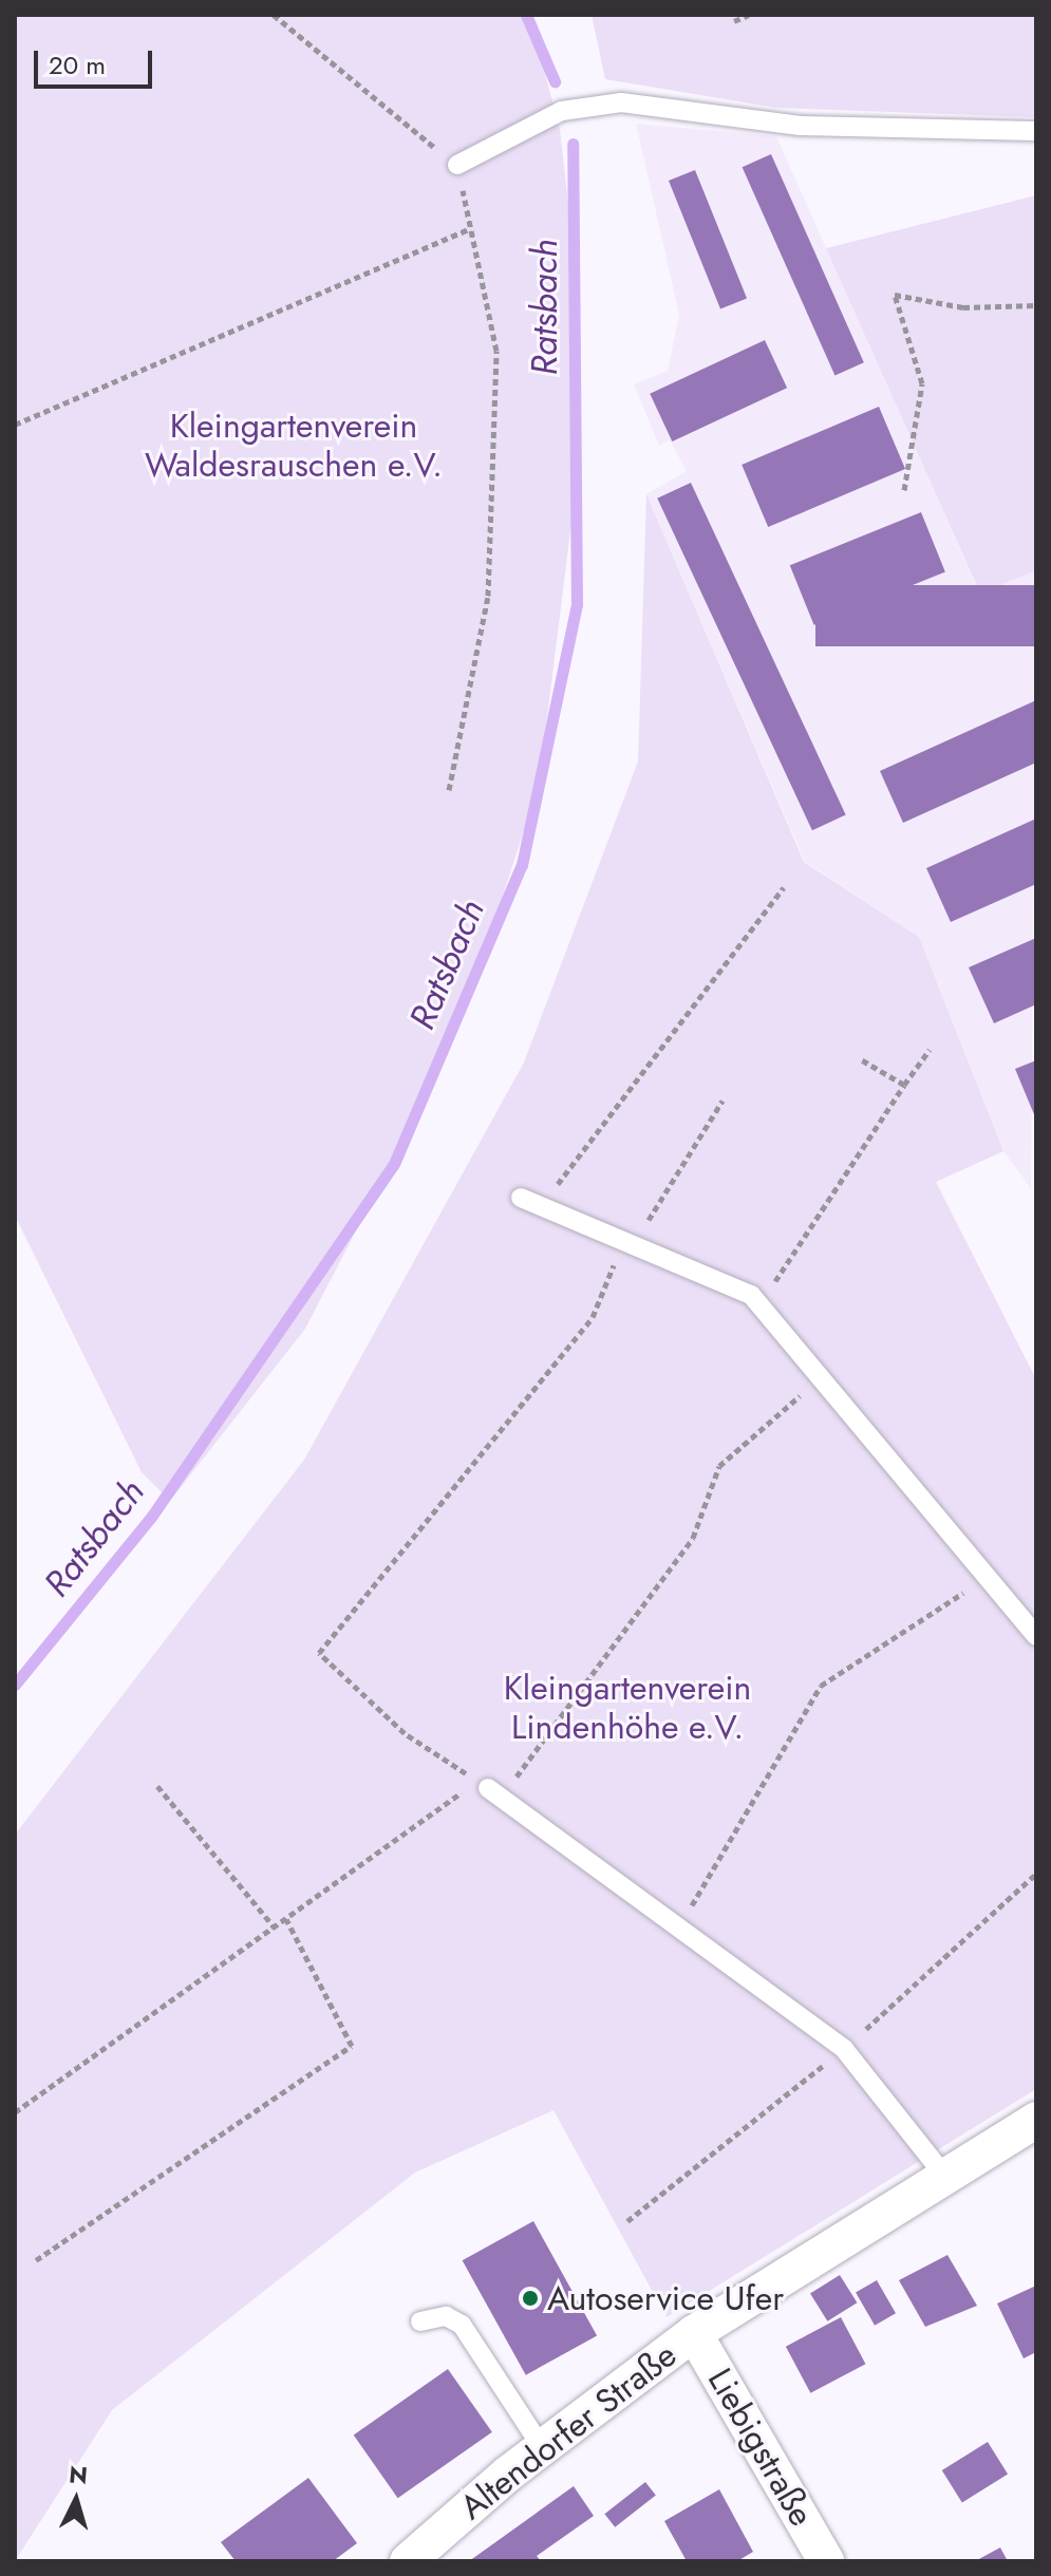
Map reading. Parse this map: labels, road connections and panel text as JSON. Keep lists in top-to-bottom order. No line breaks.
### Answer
{"streets":{"street":["Altendorfer Straße","Liebigstraße"]},"crossings":[["Altendorfer Straße","Liebigstraße"]],"water":["Ratsbach"],"parks":["Kleingartenverein Waldesrauschen e.V.","Kleingartenverein Lindenhöhe e.V."],"places":["Autoservice Ufer"],"scale_bar":"20 m","north":"top"}
